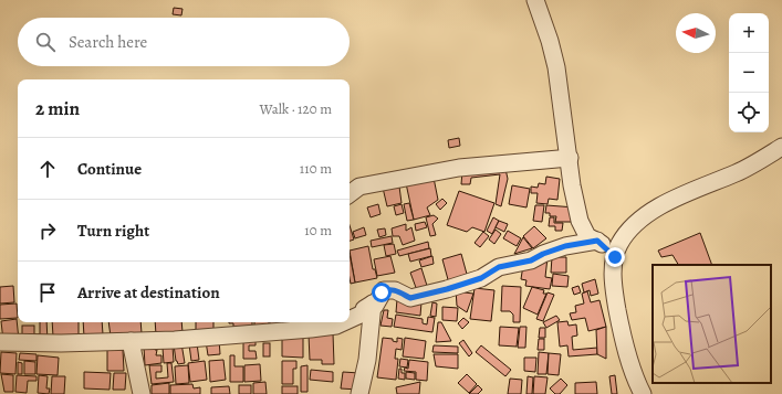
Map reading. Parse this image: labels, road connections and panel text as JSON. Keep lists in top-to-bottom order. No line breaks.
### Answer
{"north":"left","page":{"map_buttons":["+","−"],"search":"Search here","heading":["2 min","Walk · 120 m"],"list":[["Continue","110 m"],["Turn right","10 m"],"Arrive at destination"]}}
